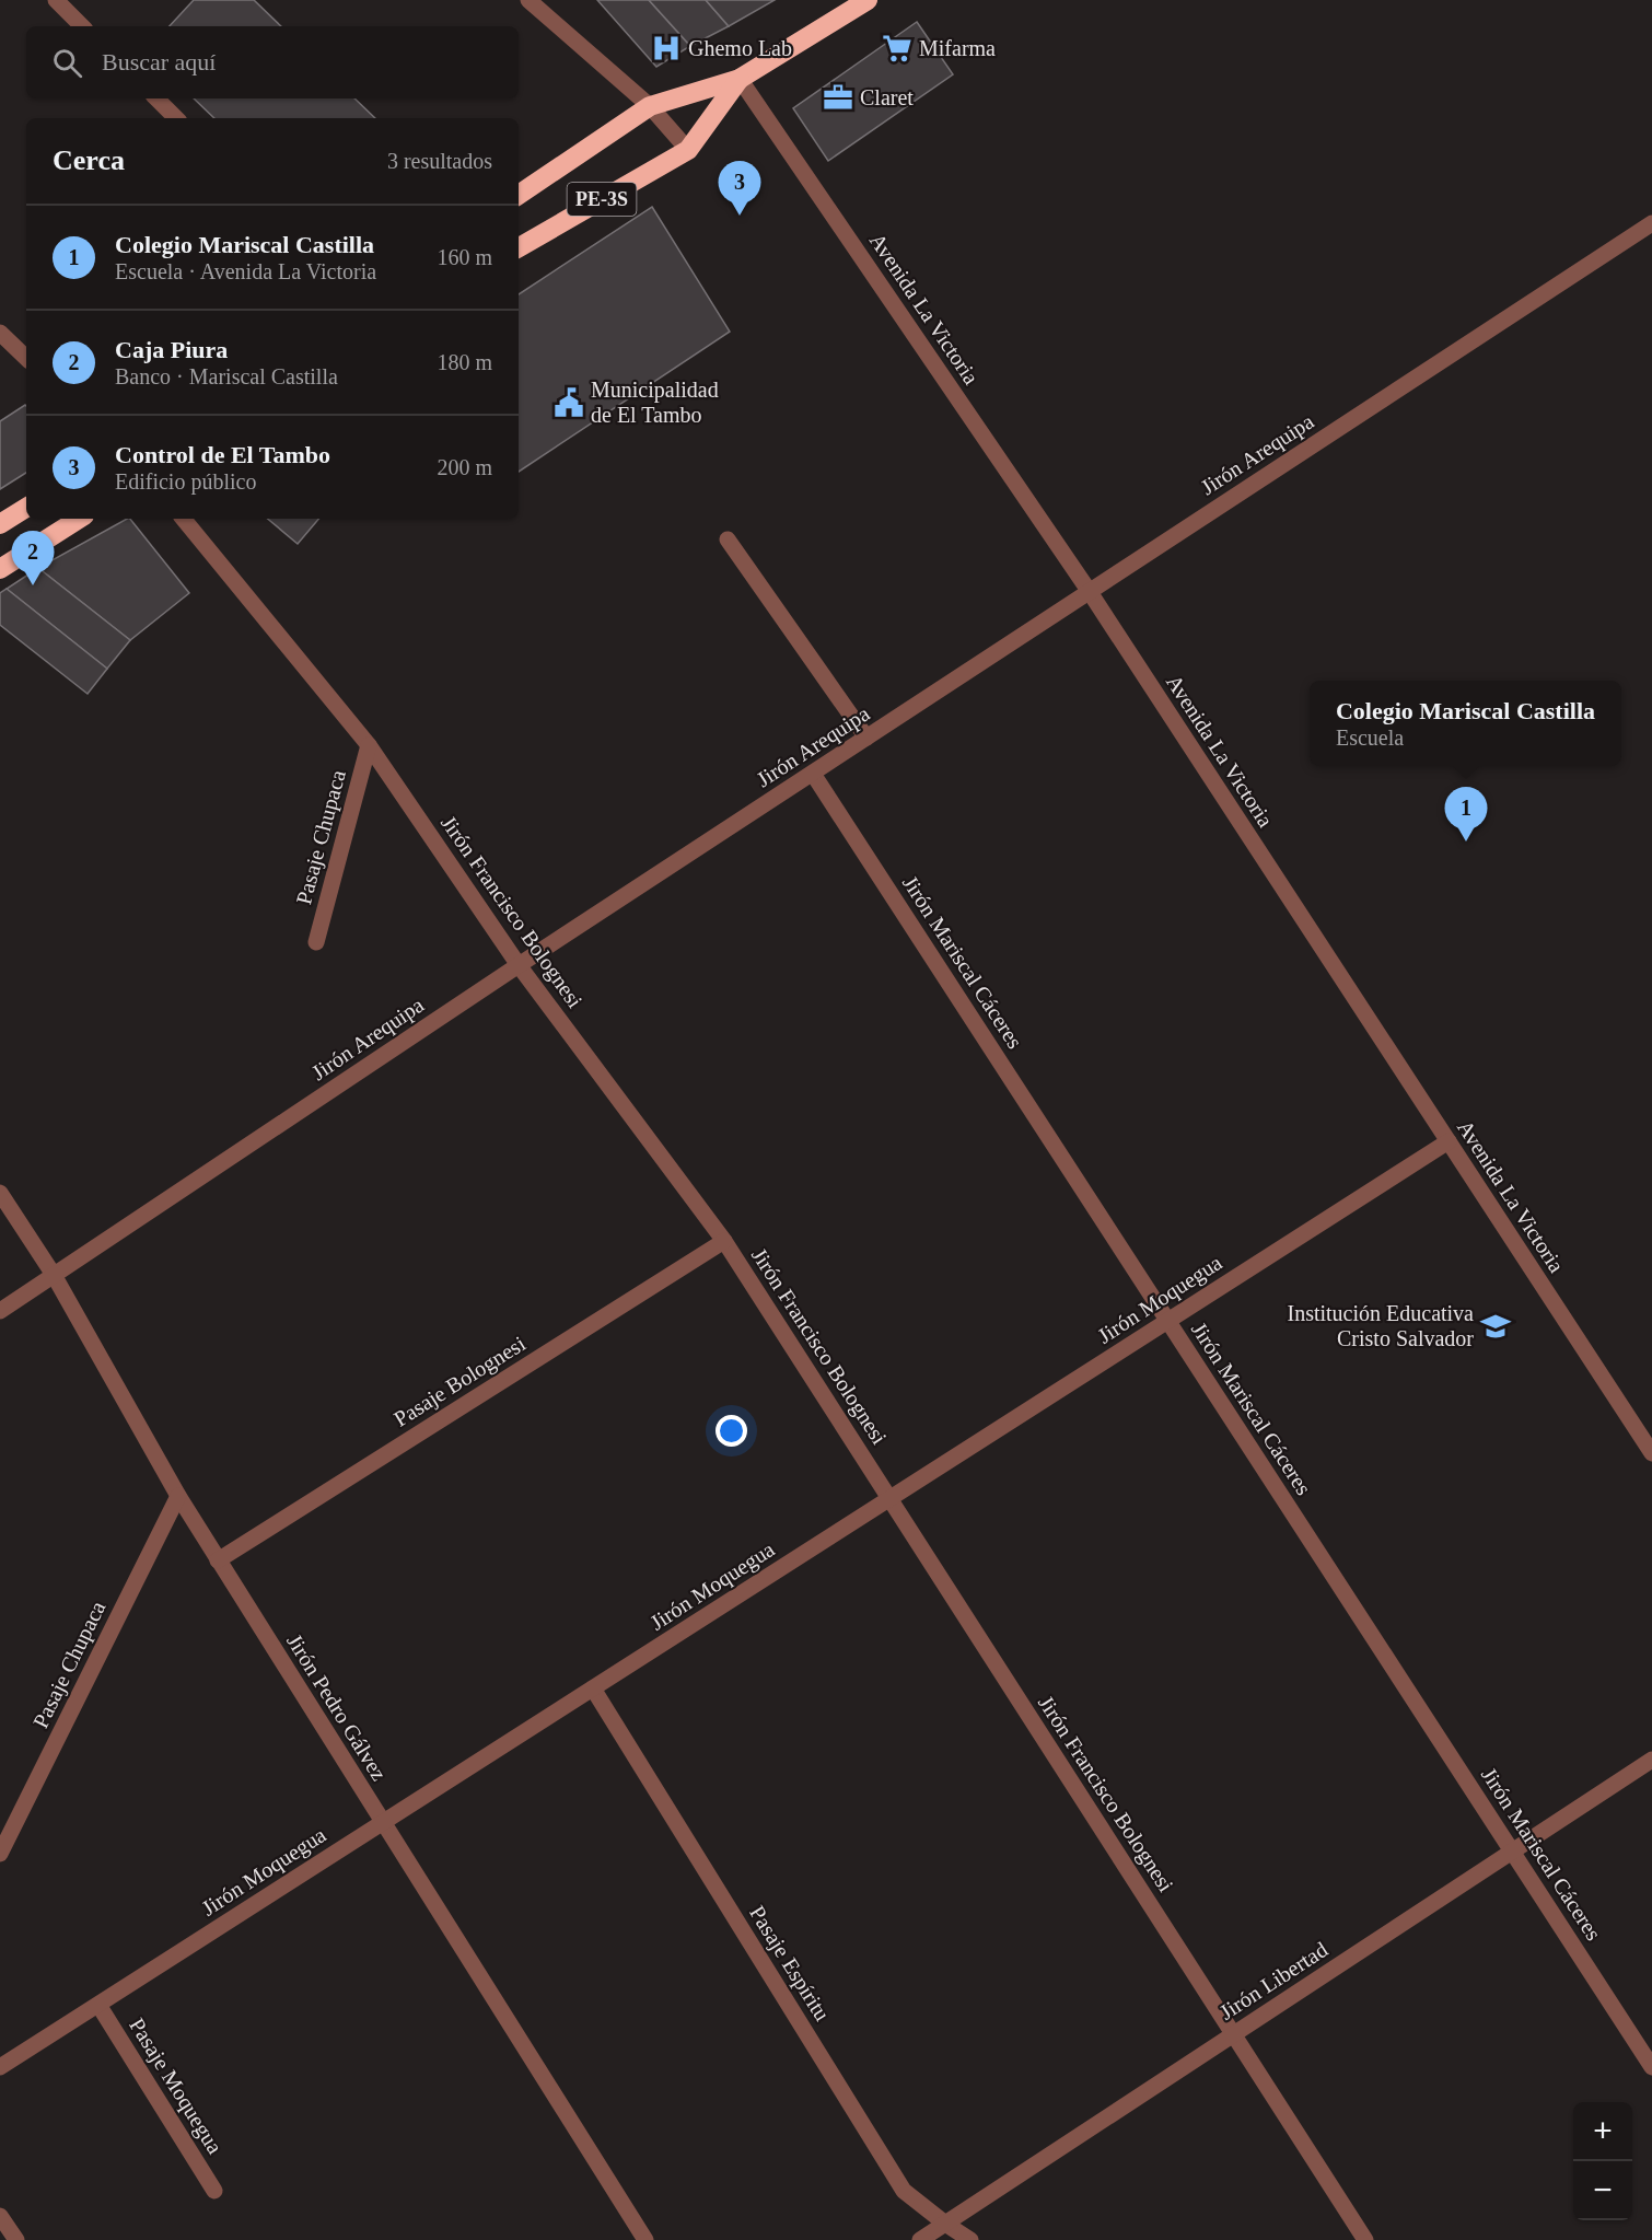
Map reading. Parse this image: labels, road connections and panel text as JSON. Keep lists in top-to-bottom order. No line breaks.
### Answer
{"streets":{"highway":["PE-3S"],"street":["Avenida La Victoria","Jirón Arequipa","Pasaje Chupaca","Jirón Francisco Bolognesi","Jirón Mariscal Cáceres","Jirón Moquegua","Pasaje Bolognesi","Jirón Pedro Gálvez","Pasaje Espíritu","Jirón Libertad","Pasaje Moquegua"]},"crossings":[["PE-3S","Avenida La Victoria"],["Avenida La Victoria","Jirón Arequipa"],["Avenida La Victoria","Jirón Moquegua"],["Jirón Arequipa","Jirón Francisco Bolognesi"],["Jirón Arequipa","Jirón Mariscal Cáceres"],["Jirón Arequipa","Jirón Pedro Gálvez"],["Pasaje Chupaca","Jirón Francisco Bolognesi"],["Pasaje Chupaca","Jirón Pedro Gálvez"],["Jirón Francisco Bolognesi","Jirón Moquegua"],["Jirón Francisco Bolognesi","Pasaje Bolognesi"],["Jirón Francisco Bolognesi","Jirón Libertad"],["Jirón Mariscal Cáceres","Jirón Moquegua"],["Jirón Mariscal Cáceres","Jirón Libertad"],["Jirón Moquegua","Jirón Pedro Gálvez"],["Jirón Moquegua","Pasaje Espíritu"],["Jirón Moquegua","Pasaje Moquegua"],["Pasaje Bolognesi","Jirón Pedro Gálvez"],["Pasaje Espíritu","Jirón Libertad"]],"places":{"hospital":["Ghemo Lab"],"supermarket":["Mifarma"],"office":["Claret"],"public building":["Municipalidad de El Tambo"],"school or university":["Institución Educativa Cristo Salvador"]},"page":{"search":"Buscar aquí","heading":["Cerca","3 resultados"],"pins":["3","2","1"],"list":[{"mark":"1","name":"Colegio Mariscal Castilla","note":"Escuela · Avenida La Victoria","value":"160 m"},{"mark":"2","name":"Caja Piura","note":"Banco · Mariscal Castilla","value":"180 m"},{"mark":"3","name":"Control de El Tambo","note":"Edificio público","value":"200 m"}],"popup":["Colegio Mariscal Castilla","Escuela"],"map_buttons":["+","−"]}}
